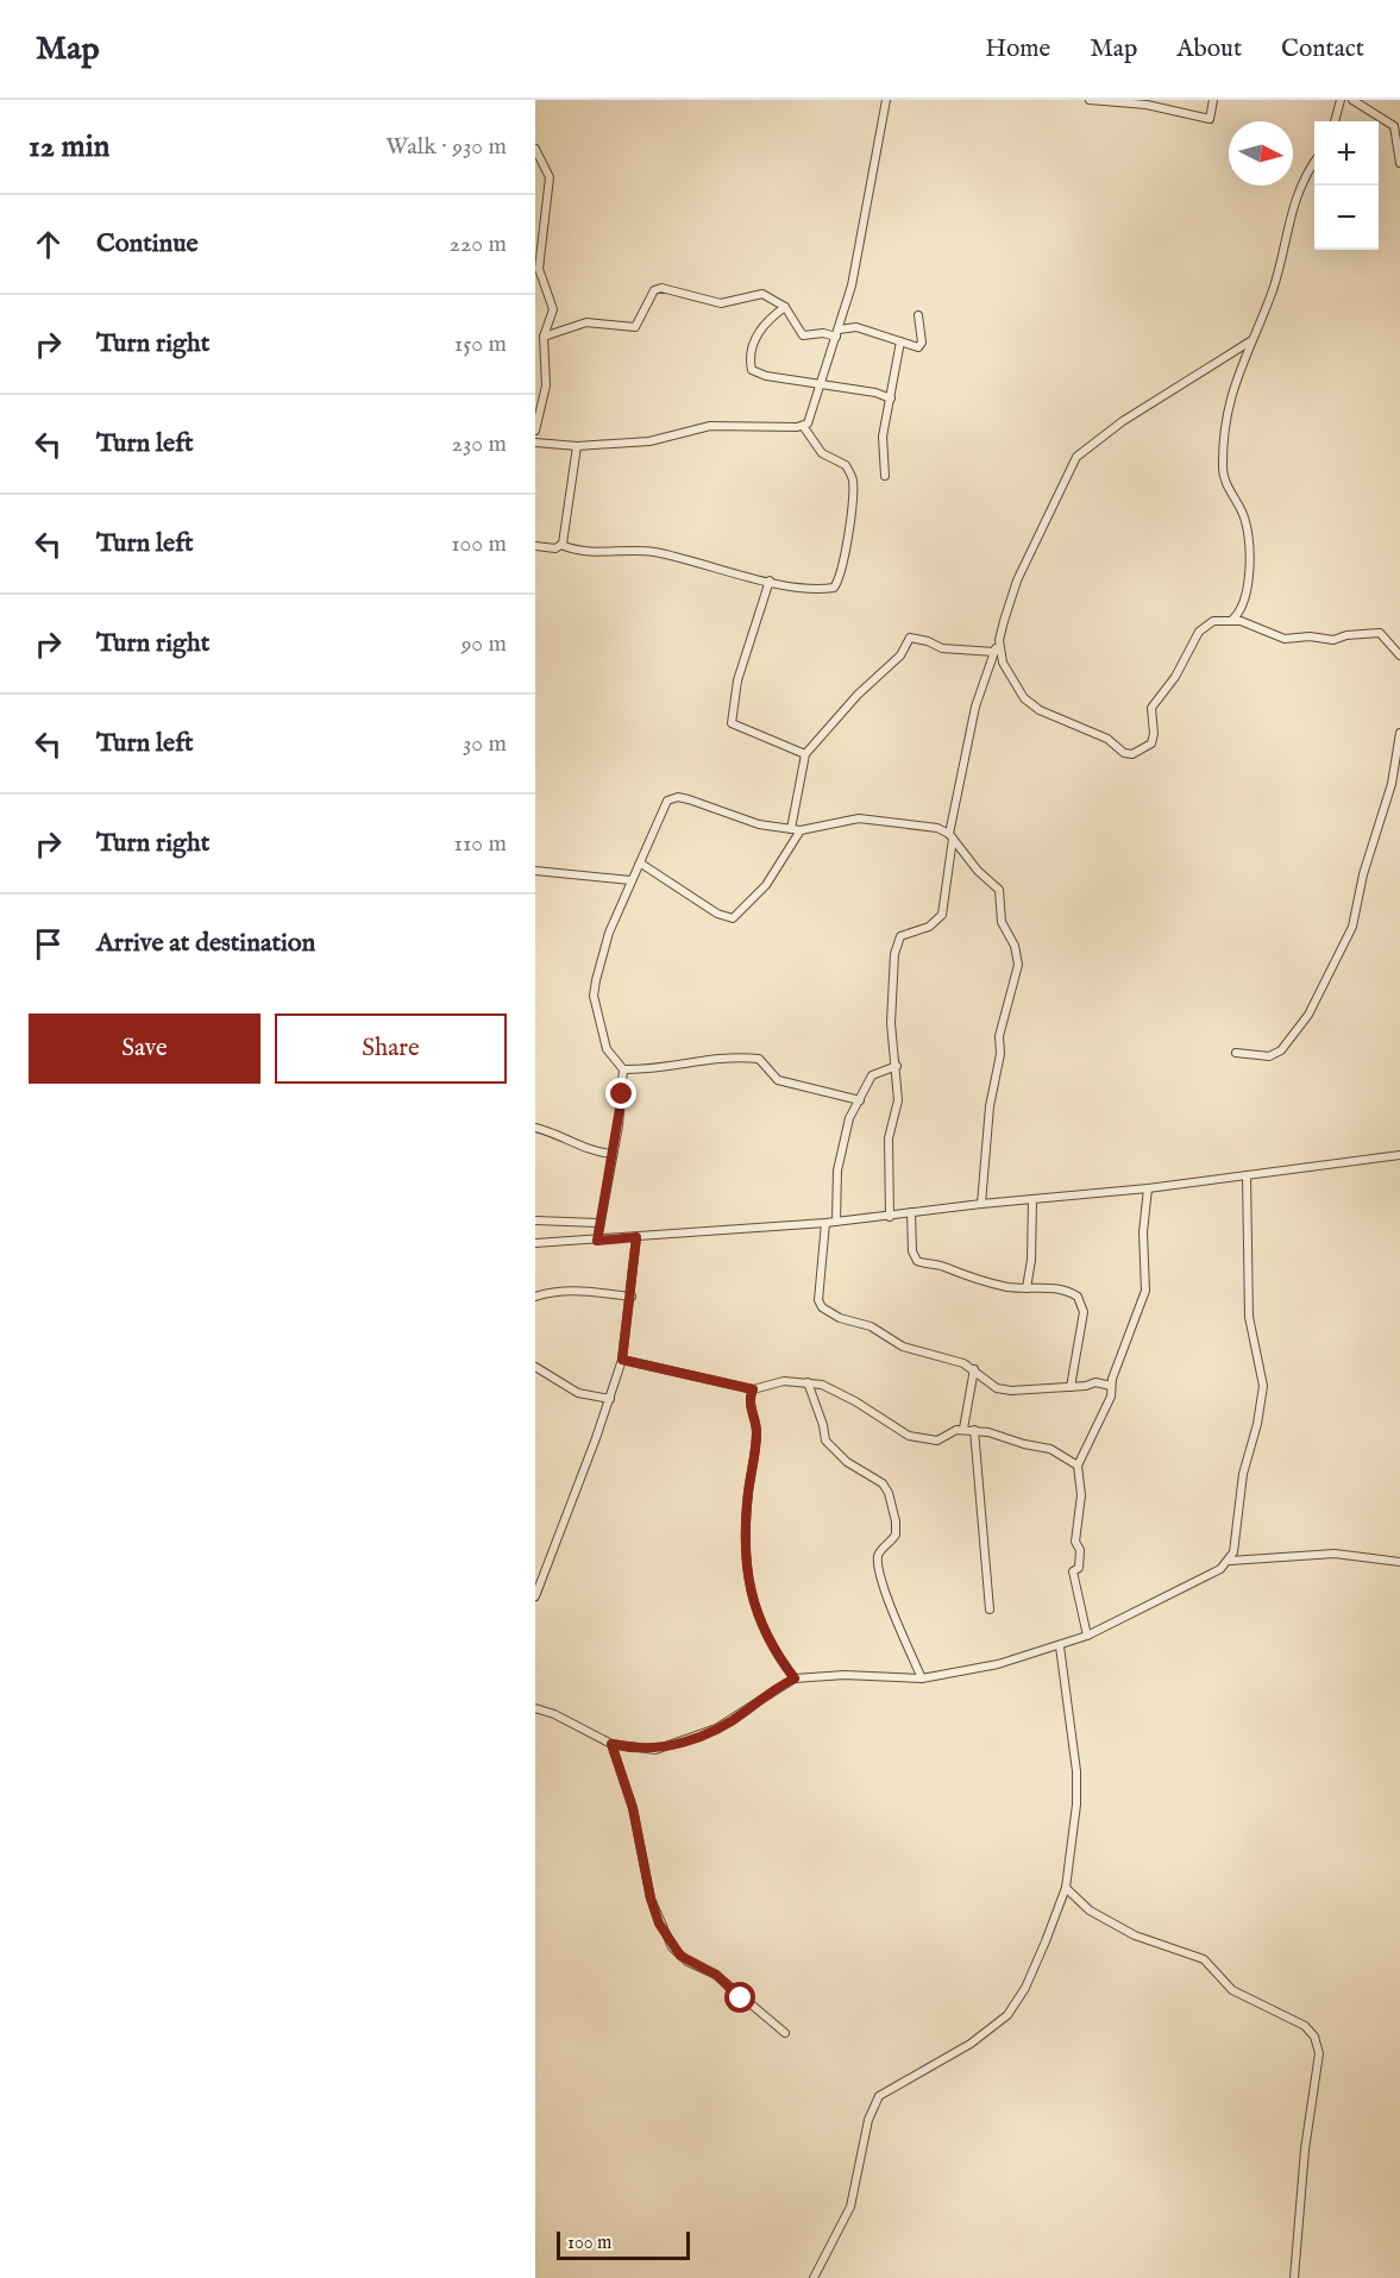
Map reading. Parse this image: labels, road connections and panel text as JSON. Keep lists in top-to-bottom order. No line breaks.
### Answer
{"scale_bar":"100 m","north":"right","page":{"header":"Map","nav":["Home","Map","About","Contact"],"heading":["12 min","Walk · 930 m"],"map_buttons":["+","−"],"list":[["Continue","220 m"],["Turn right","150 m"],["Turn left","230 m"],["Turn left","100 m"],["Turn right","90 m"],["Turn left","30 m"],["Turn right","110 m"],"Arrive at destination"],"buttons":["Save","Share"],"scale":"100 m"}}
